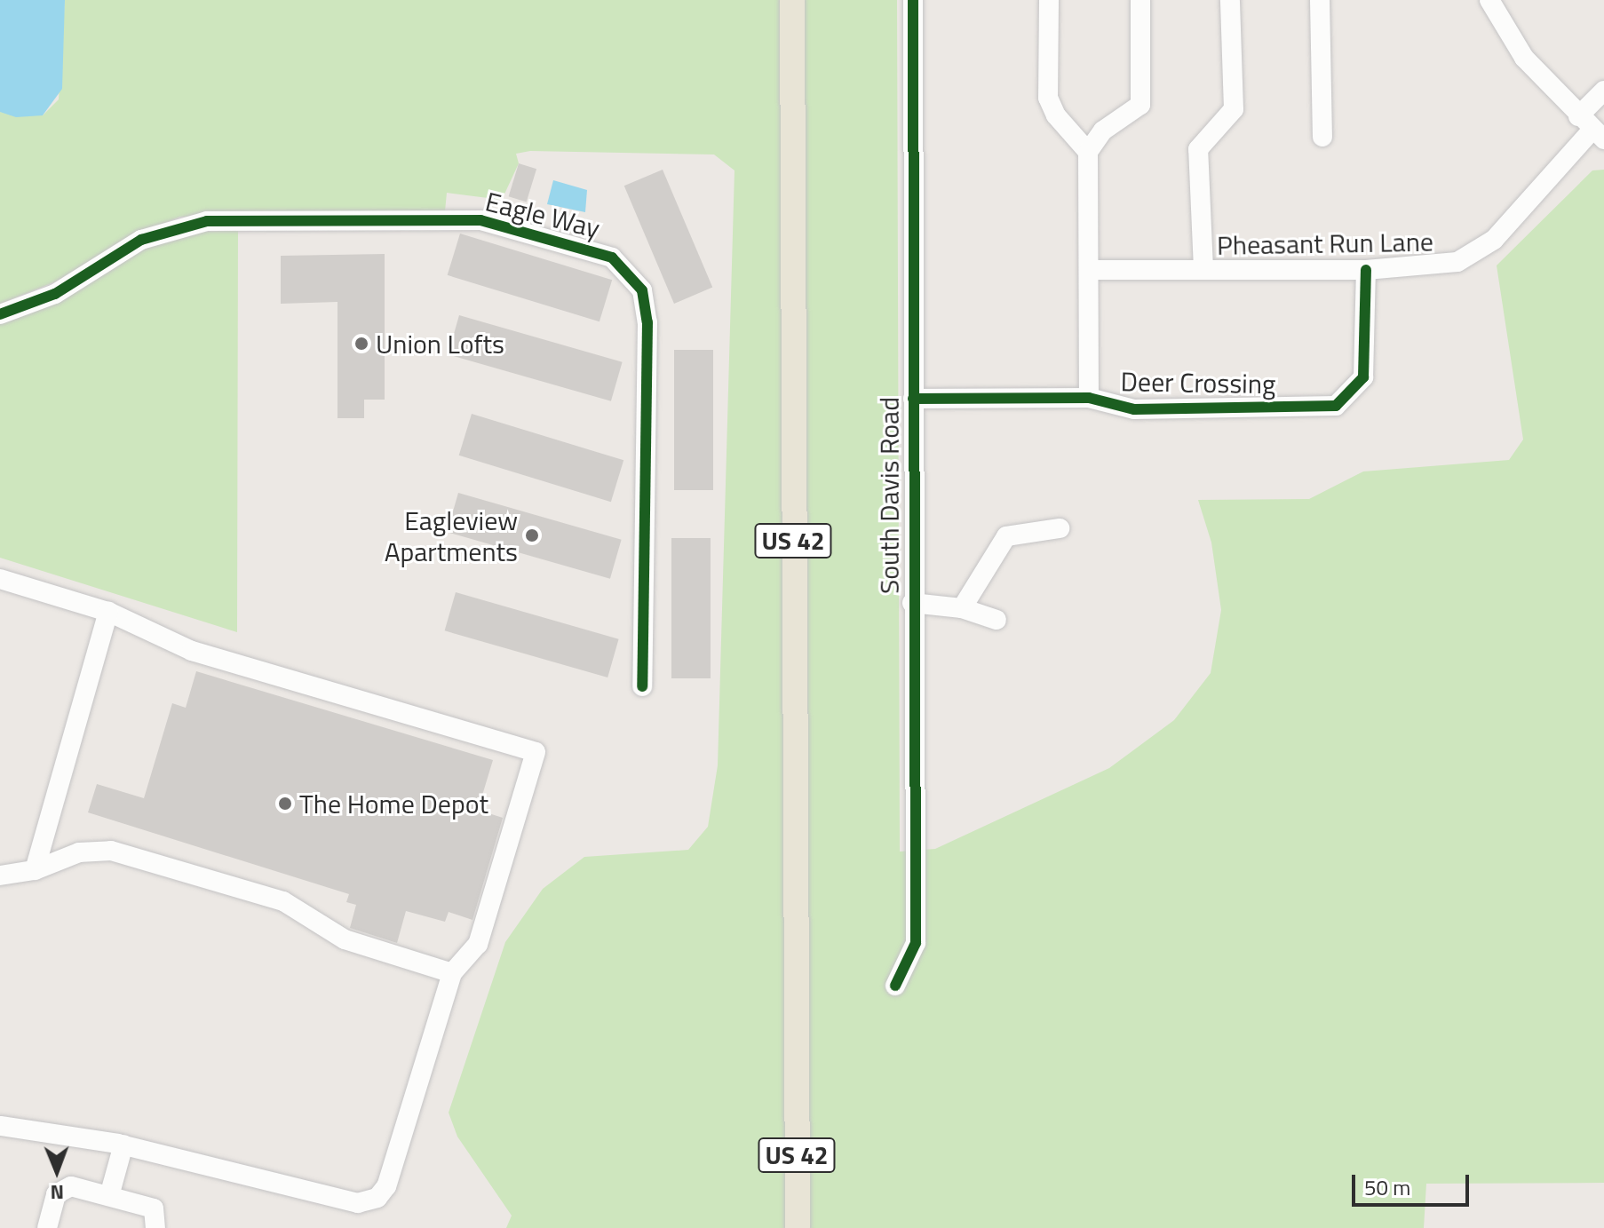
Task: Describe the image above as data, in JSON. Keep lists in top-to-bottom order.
{
  "streets": {
    "main road": ["US 42"],
    "street": [
      "Eagle Way",
      "Pheasant Run Lane",
      "Deer Crossing",
      "South Davis Road"
    ]
  },
  "crossings": [
    ["Pheasant Run Lane", "Deer Crossing"],
    ["Deer Crossing", "South Davis Road"]
  ],
  "places": ["Union Lofts", "Eagleview Apartments", "The Home Depot"],
  "scale_bar": "50 m",
  "north": "bottom"
}
